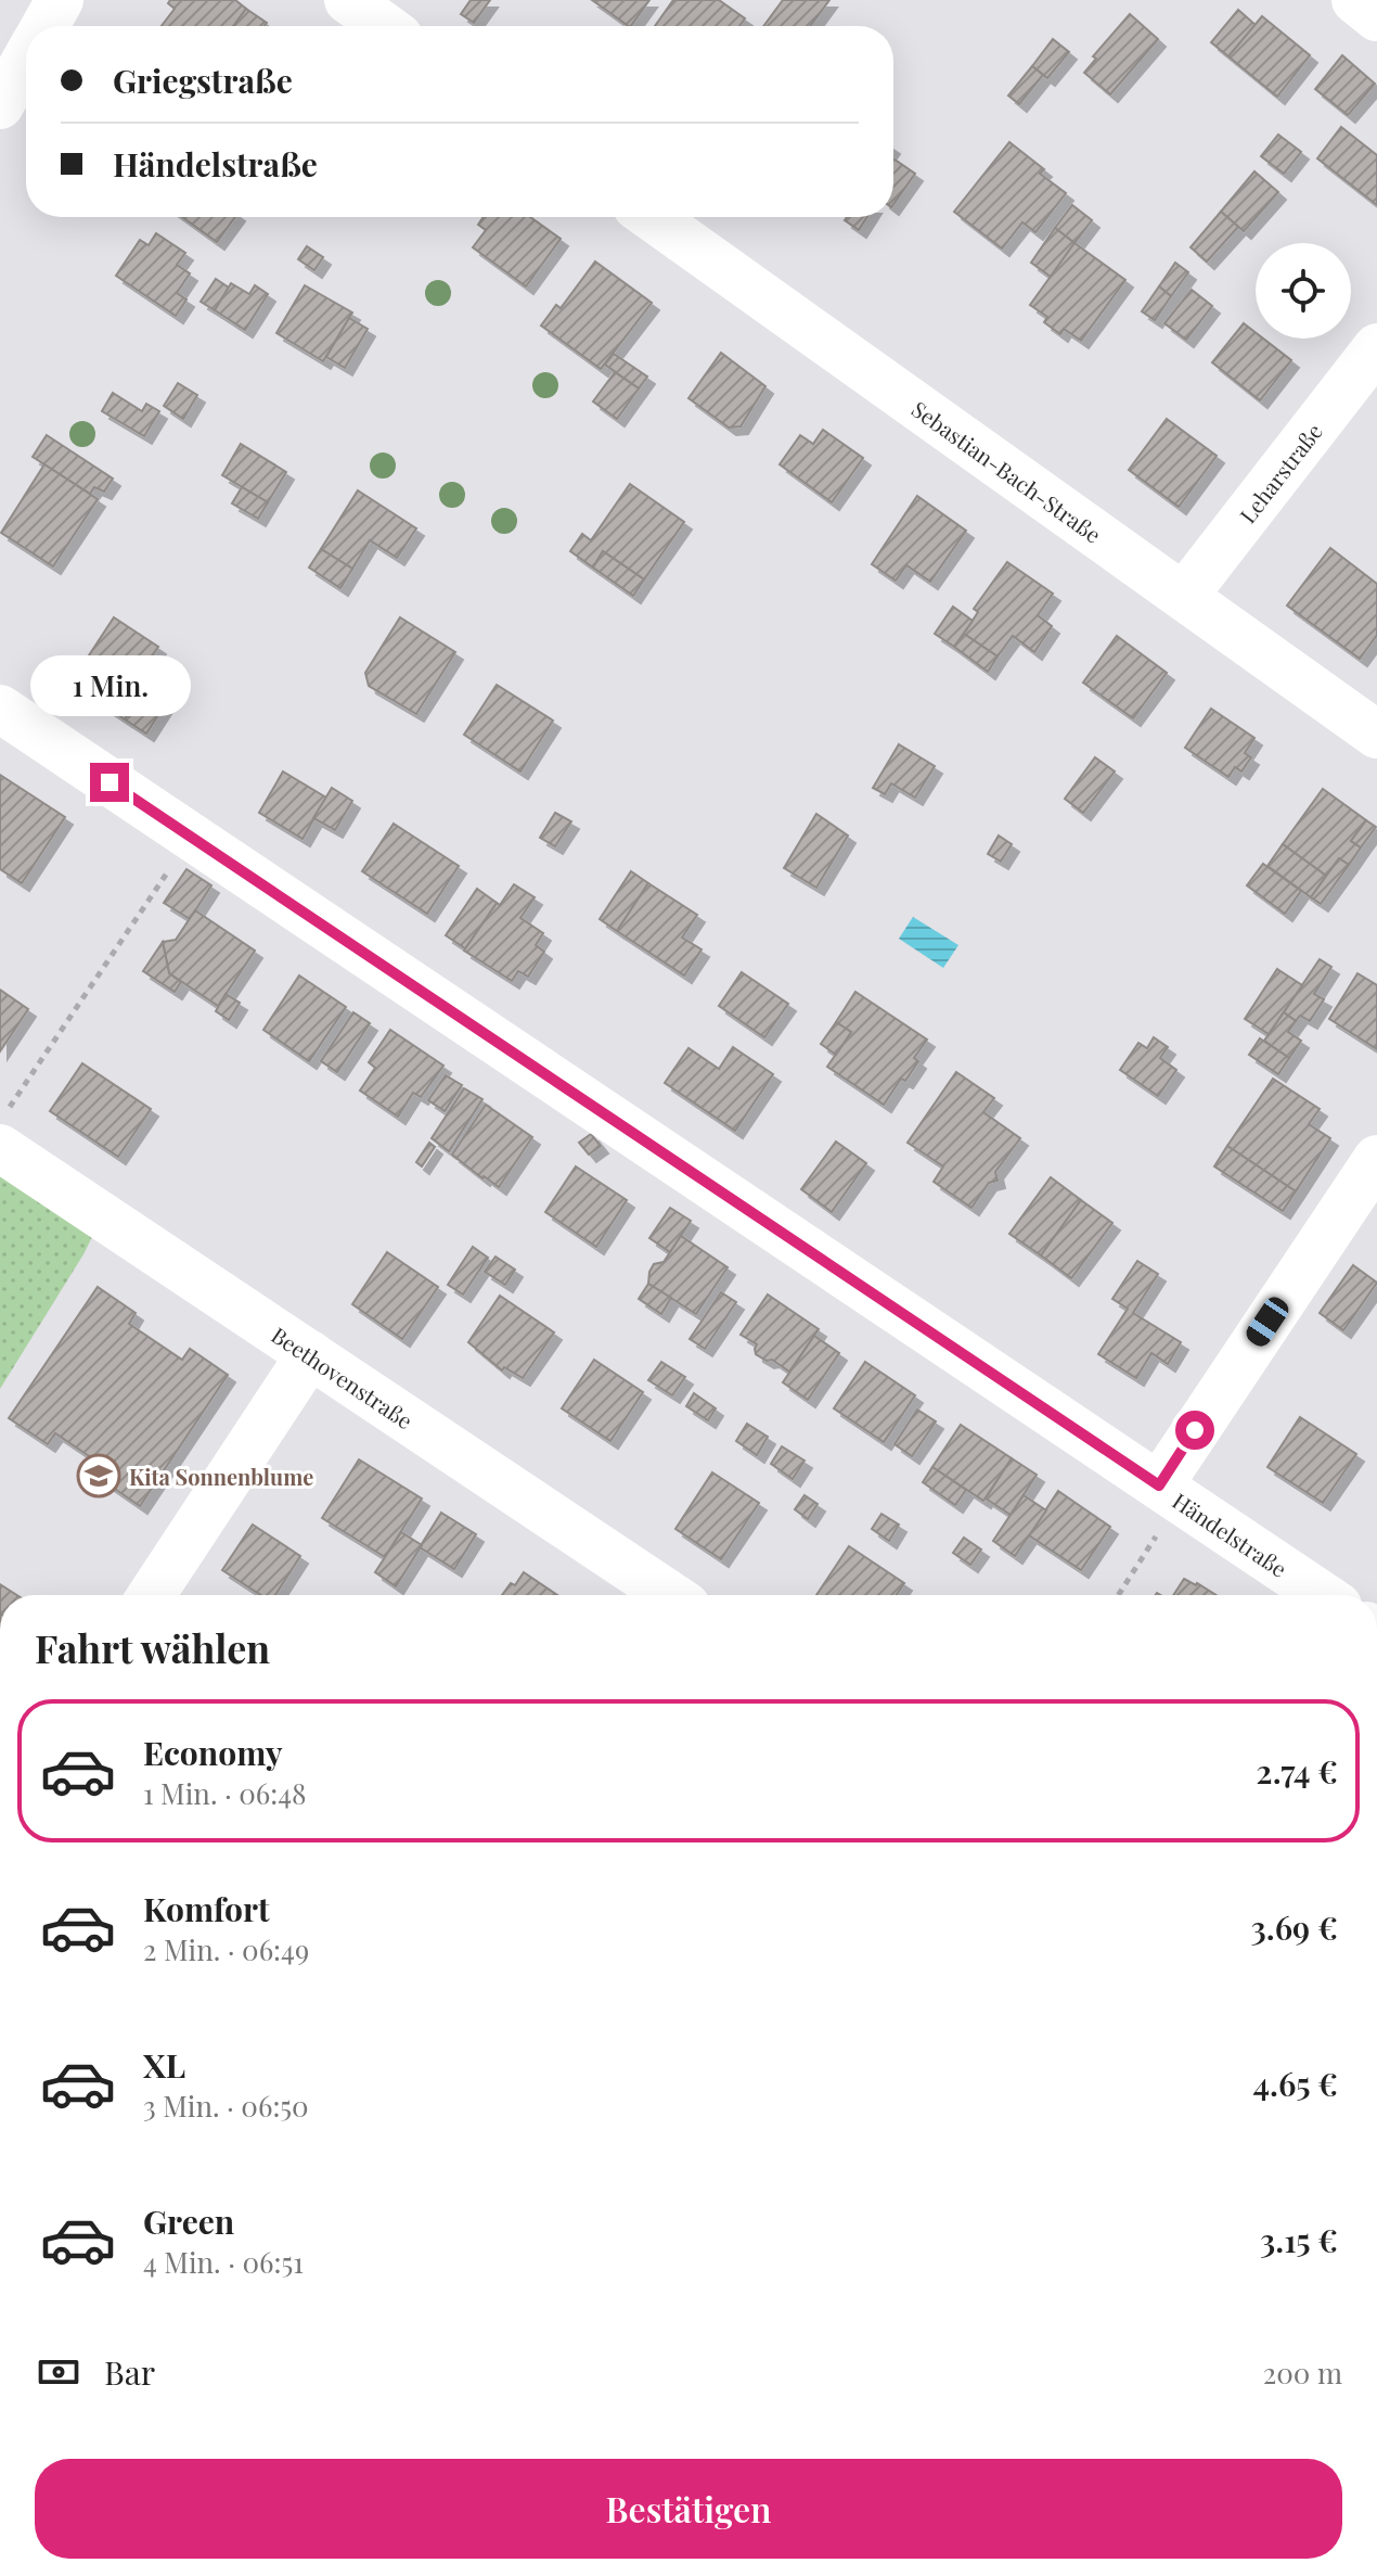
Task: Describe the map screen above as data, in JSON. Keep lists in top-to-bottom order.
{
  "streets": {
    "street": [
      "Sebastian-Bach-Straße",
      "Leharstraße",
      "Beethovenstraße",
      "Händelstraße"
    ]
  },
  "crossings": [
    ["Sebastian-Bach-Straße", "Leharstraße"]
  ],
  "places": {
    "school or university": ["Kita Sonnenblume"]
  },
  "page": {
    "banner": ["Griegstraße", "Händelstraße"],
    "bubble": "1 Min.",
    "heading": "Fahrt wählen",
    "list": [
      {
        "name": "Economy",
        "note": "1 Min. · 06:48",
        "value": "2.74 €"
      },
      {
        "name": "Komfort",
        "note": "2 Min. · 06:49",
        "value": "3.69 €"
      },
      {
        "name": "XL",
        "note": "3 Min. · 06:50",
        "value": "4.65 €"
      },
      {
        "name": "Green",
        "note": "4 Min. · 06:51",
        "value": "3.15 €"
      }
    ],
    "pay": ["Bar", "200 m"],
    "buttons": "Bestätigen"
  }
}
